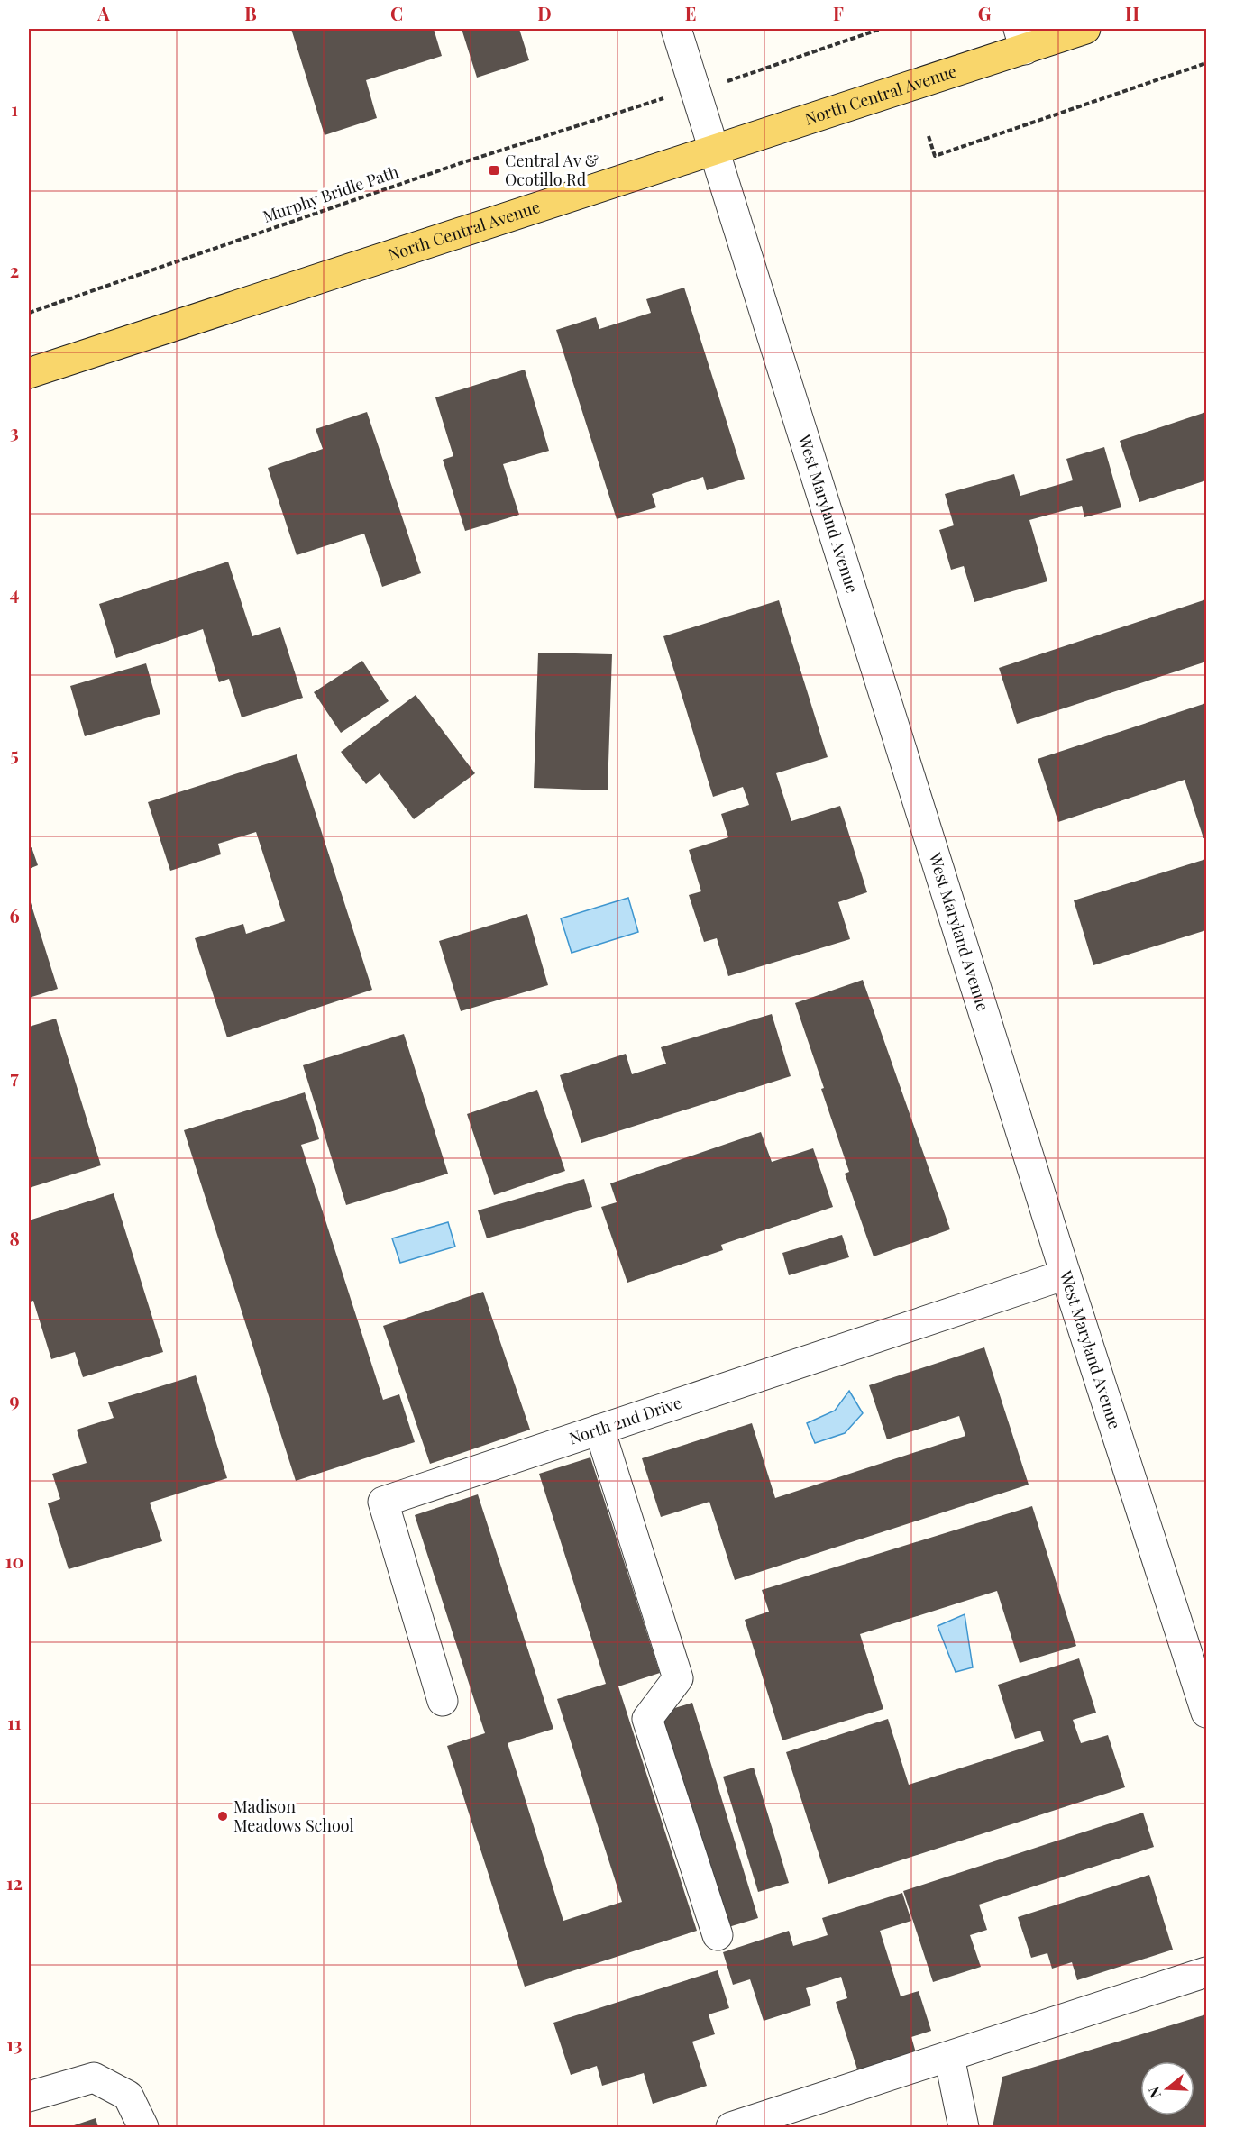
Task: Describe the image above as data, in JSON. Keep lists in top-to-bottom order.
{
  "streets": {
    "main road": ["North Central Avenue"],
    "street": ["West Maryland Avenue", "North 2nd Drive"],
    "path": ["Murphy Bridle Path"]
  },
  "crossings": [
    ["North Central Avenue", "West Maryland Avenue"],
    ["West Maryland Avenue", "North 2nd Drive"]
  ],
  "places": {
    "transit": ["Central Av & Ocotillo Rd"],
    "other": ["Madison Meadows School"]
  },
  "north": "left",
  "grid": {
    "columns": [
      "A",
      "B",
      "C",
      "D",
      "E",
      "F",
      "G",
      "H"
    ],
    "rows": [
      "1",
      "2",
      "3",
      "4",
      "5",
      "6",
      "7",
      "8",
      "9",
      "10",
      "11",
      "12",
      "13"
    ]
  }
}
